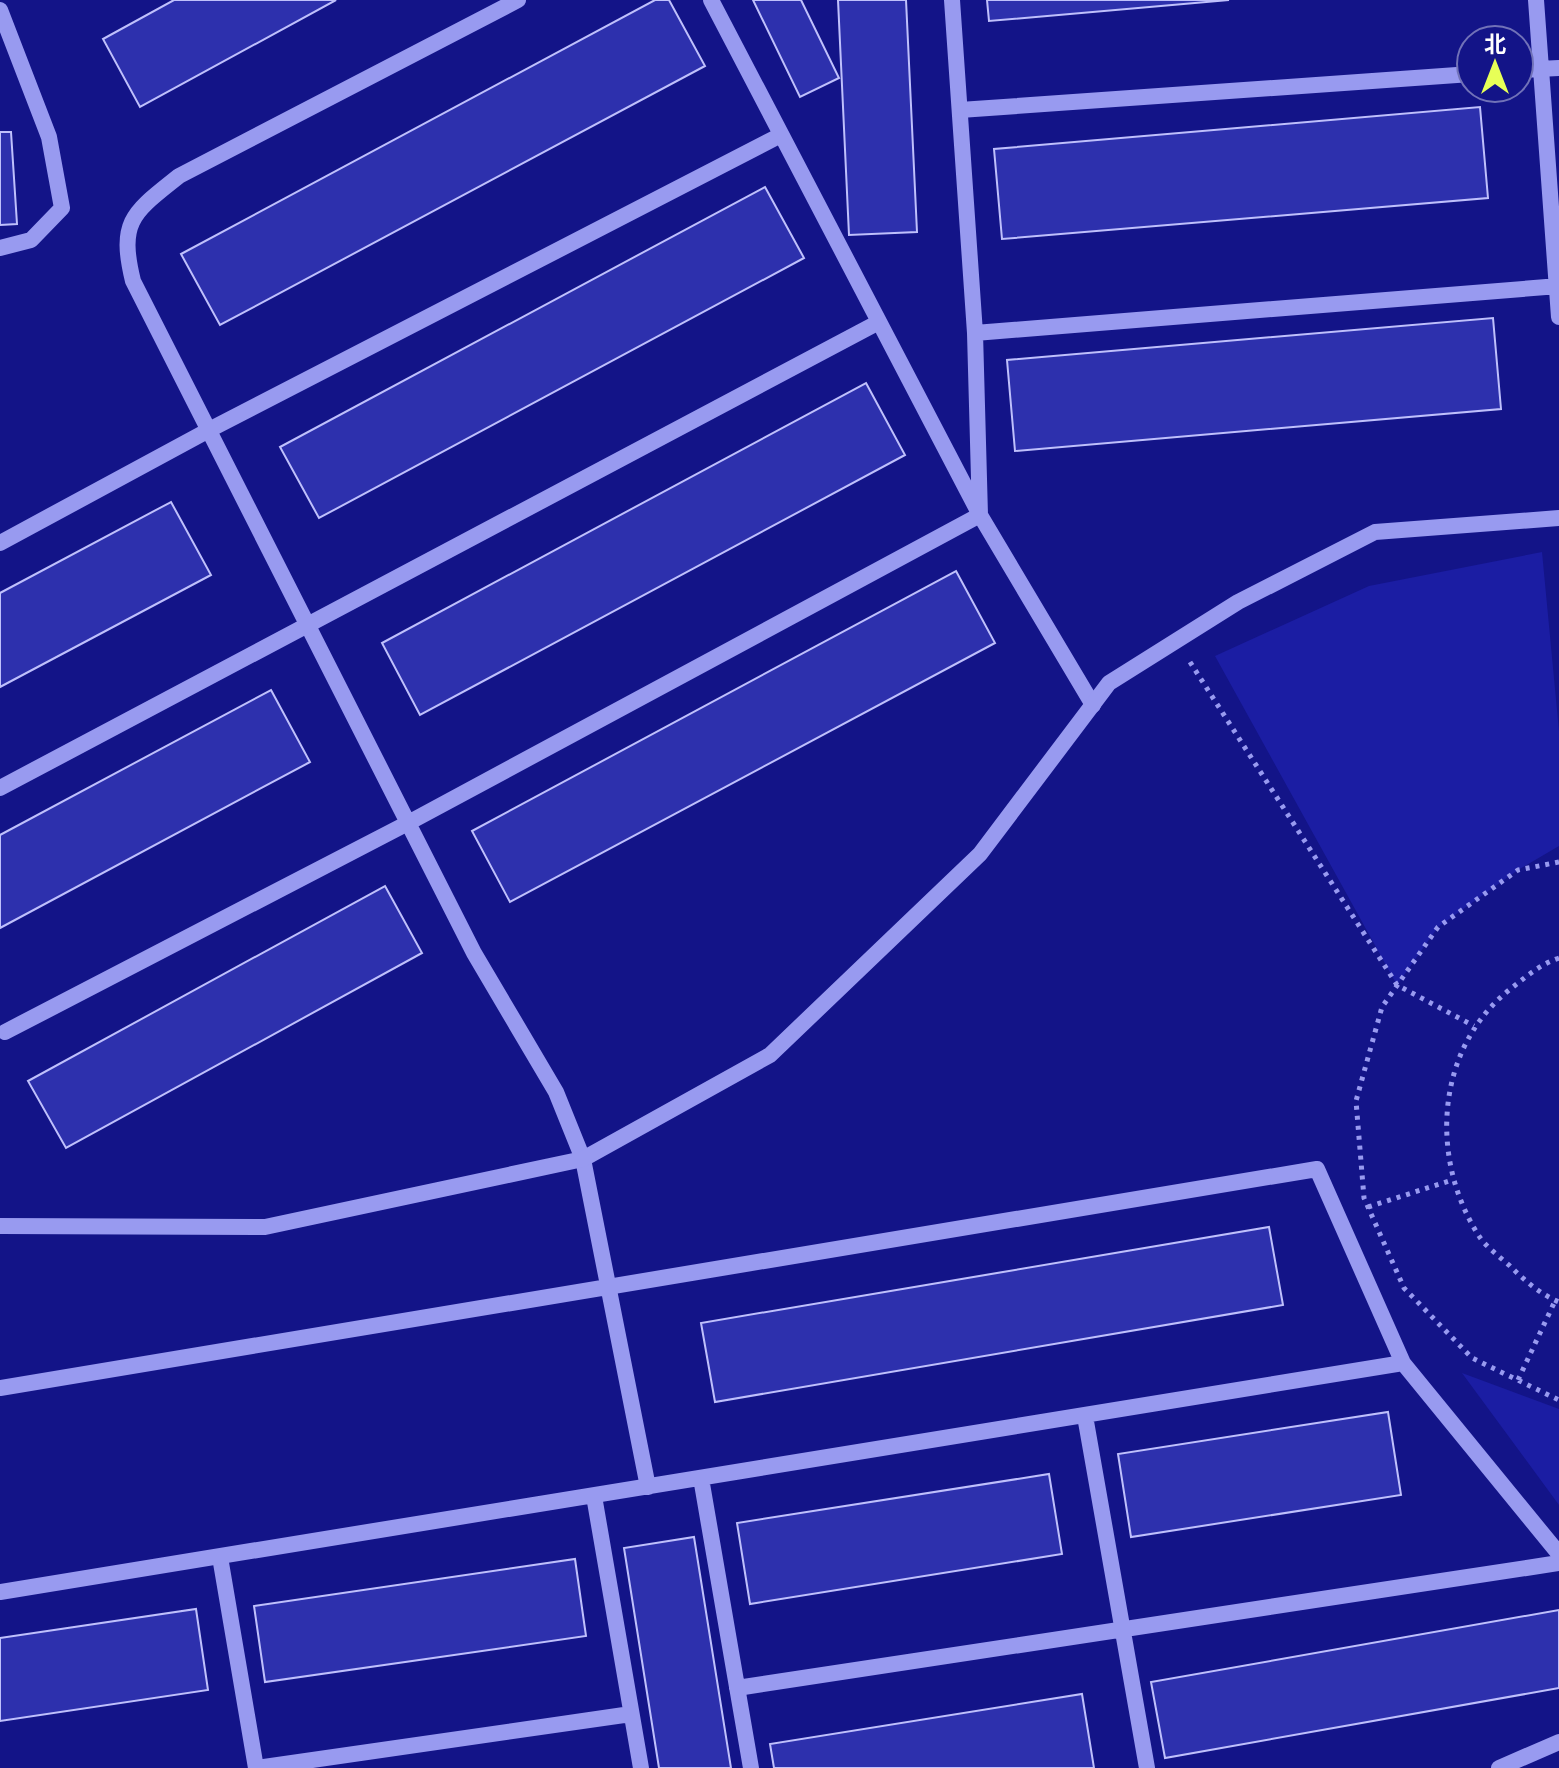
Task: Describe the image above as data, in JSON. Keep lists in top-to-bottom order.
{
  "north": "top"
}
